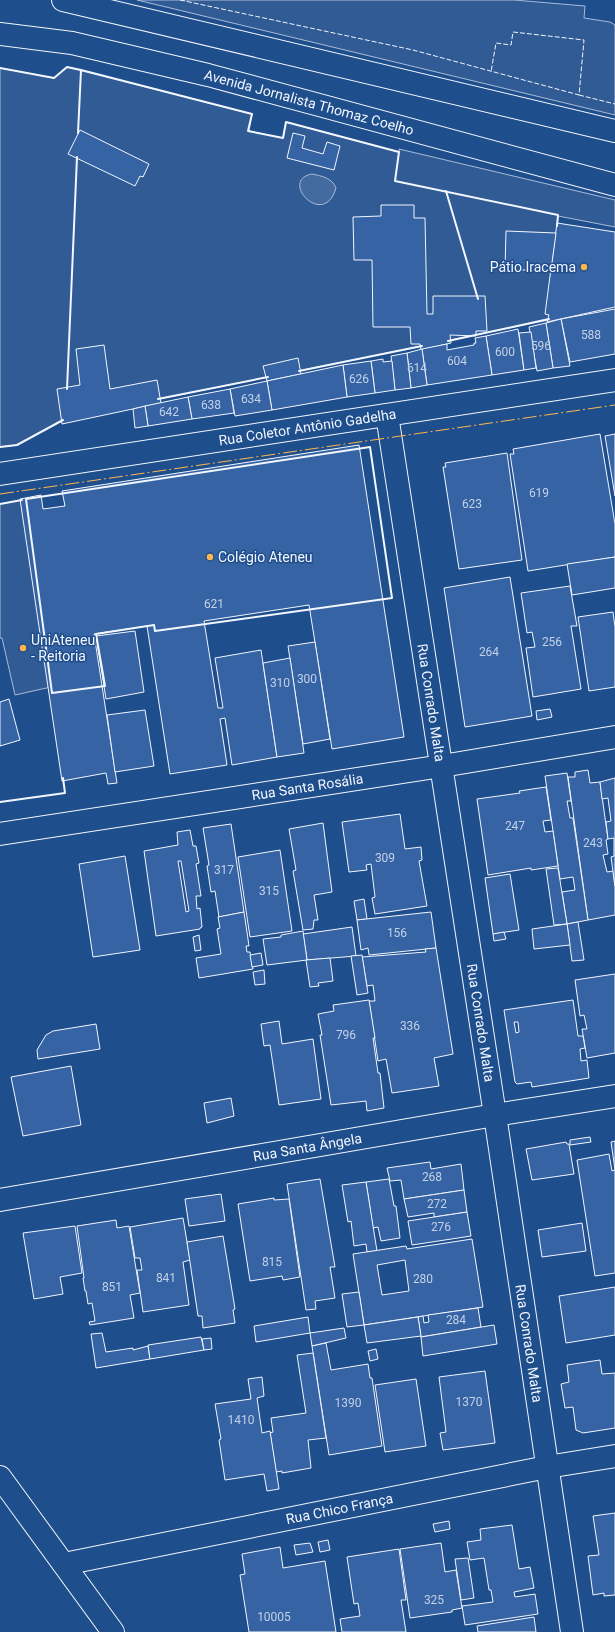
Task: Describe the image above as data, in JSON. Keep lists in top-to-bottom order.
{
  "streets": {
    "main road": [
      "Avenida Jornalista Thomaz Coelho",
      "Rua Coletor Antônio Gadelha",
      "Rua Conrado Malta",
      "Rua Santa Rosália",
      "Rua Santa Ângela",
      "Rua Chico França"
    ]
  },
  "crossings": [
    ["Rua Coletor Antônio Gadelha", "Rua Conrado Malta"],
    ["Rua Conrado Malta", "Rua Santa Rosália"],
    ["Rua Conrado Malta", "Rua Santa Ângela"],
    ["Rua Conrado Malta", "Rua Chico França"]
  ],
  "places": ["Pátio Iracema", "Colégio Ateneu", "UniAteneu - Reitoria"],
  "house_numbers": [
    "588",
    "596",
    "600",
    "604",
    "614",
    "626",
    "634",
    "638",
    "642",
    "619",
    "623",
    "621",
    "256",
    "264",
    "300",
    "310",
    "247",
    "243",
    "309",
    "317",
    "315",
    "156",
    "336",
    "796",
    "268",
    "272",
    "276",
    "815",
    "841",
    "280",
    "851",
    "284",
    "1370",
    "1390",
    "1410",
    "325",
    "10005"
  ]
}
